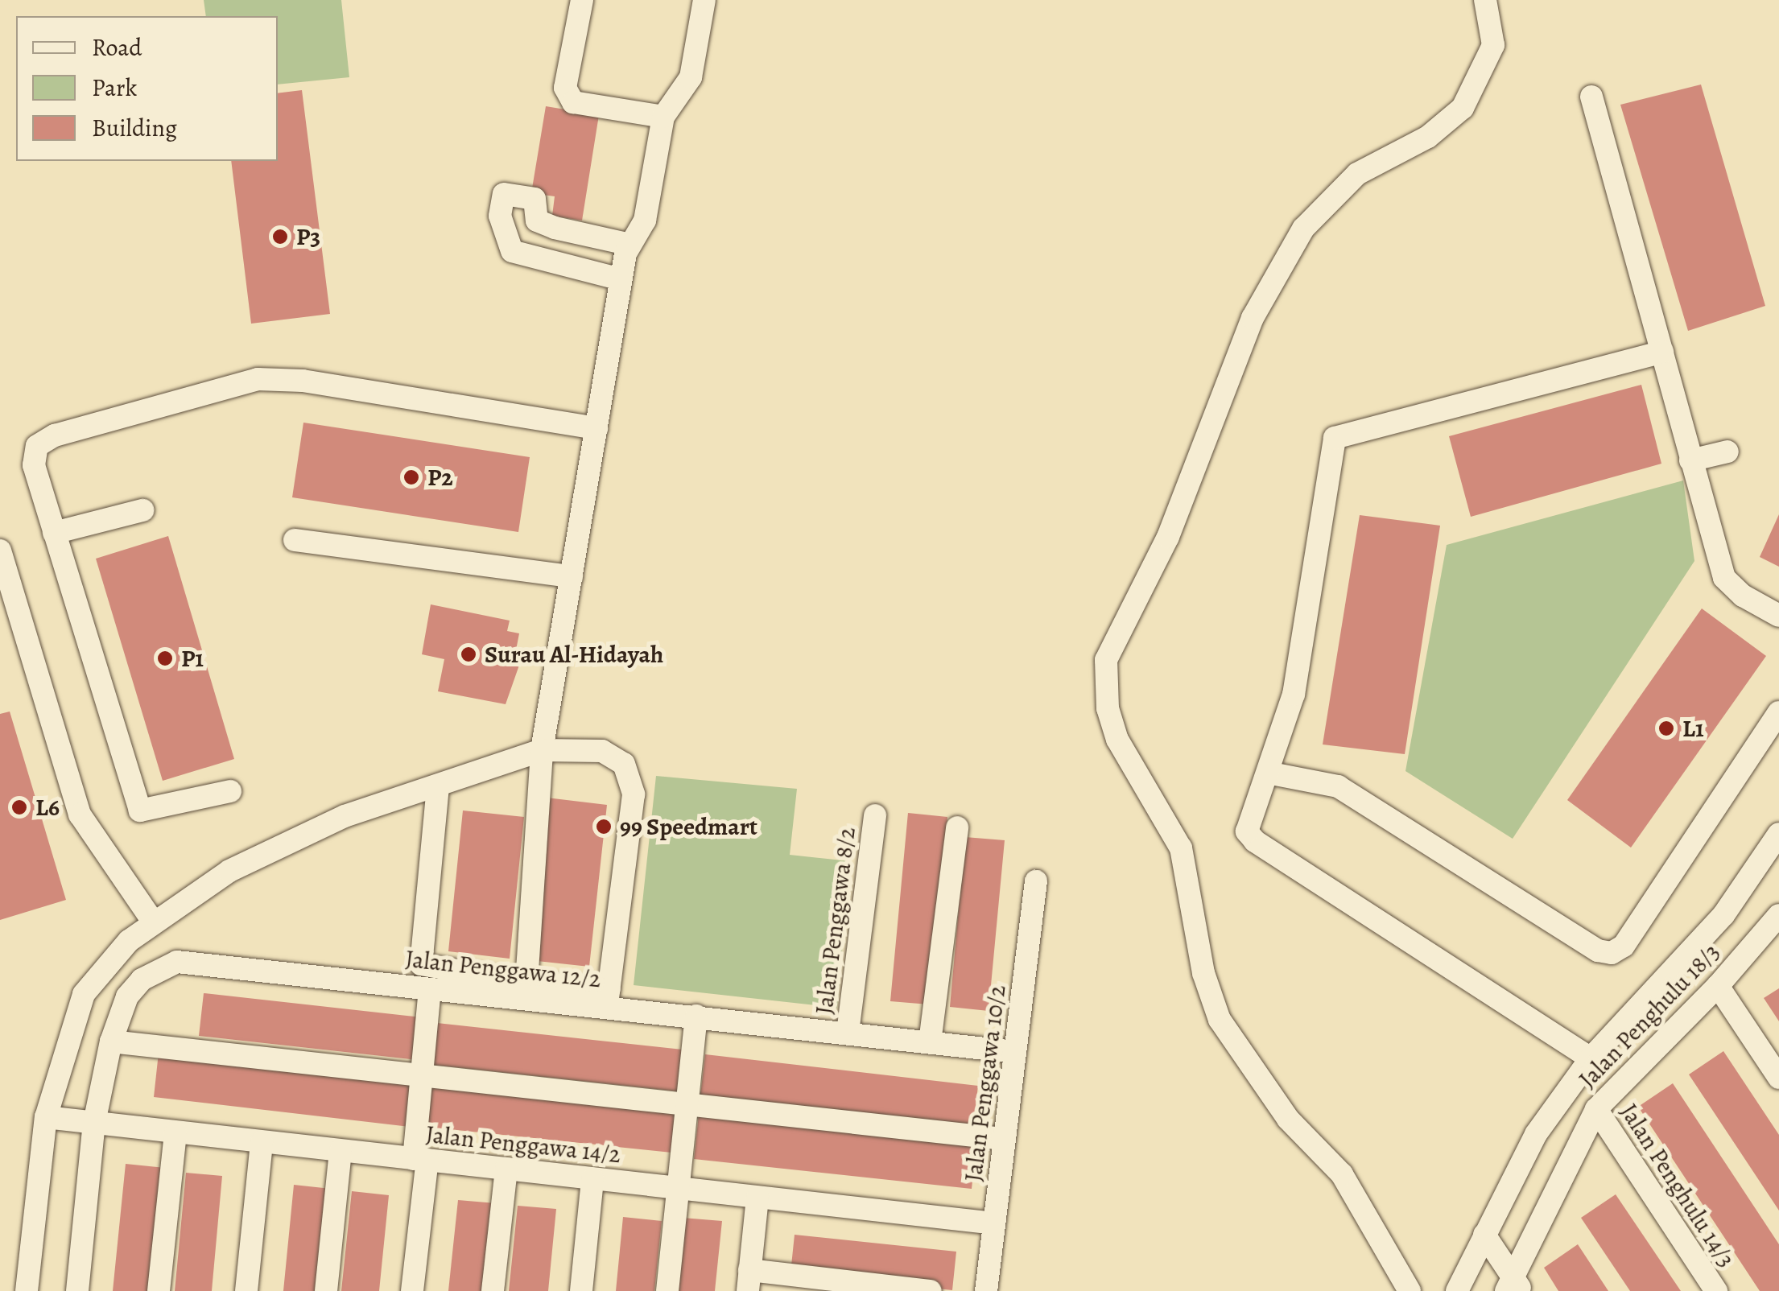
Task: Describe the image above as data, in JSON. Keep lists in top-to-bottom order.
{
  "streets": {
    "street": [
      "Jalan Penggawa 8/2",
      "Jalan Penggawa 12/2",
      "Jalan Penghulu 18/3",
      "Jalan Penggawa 10/2",
      "Jalan Penggawa 14/2",
      "Jalan Penghulu 14/3"
    ]
  },
  "crossings": [
    ["Jalan Penggawa 8/2", "Jalan Penggawa 12/2"],
    ["Jalan Penggawa 12/2", "Jalan Penggawa 10/2"],
    ["Jalan Penggawa 12/2", "Jalan Penggawa 14/2"],
    ["Jalan Penghulu 18/3", "Jalan Penghulu 14/3"],
    ["Jalan Penggawa 10/2", "Jalan Penggawa 14/2"]
  ],
  "places": [
    "P3",
    "P2",
    "Surau Al-Hidayah",
    "P1",
    "L1",
    "L6",
    "99 Speedmart"
  ],
  "legend": ["Road", "Park", "Building"]
}
